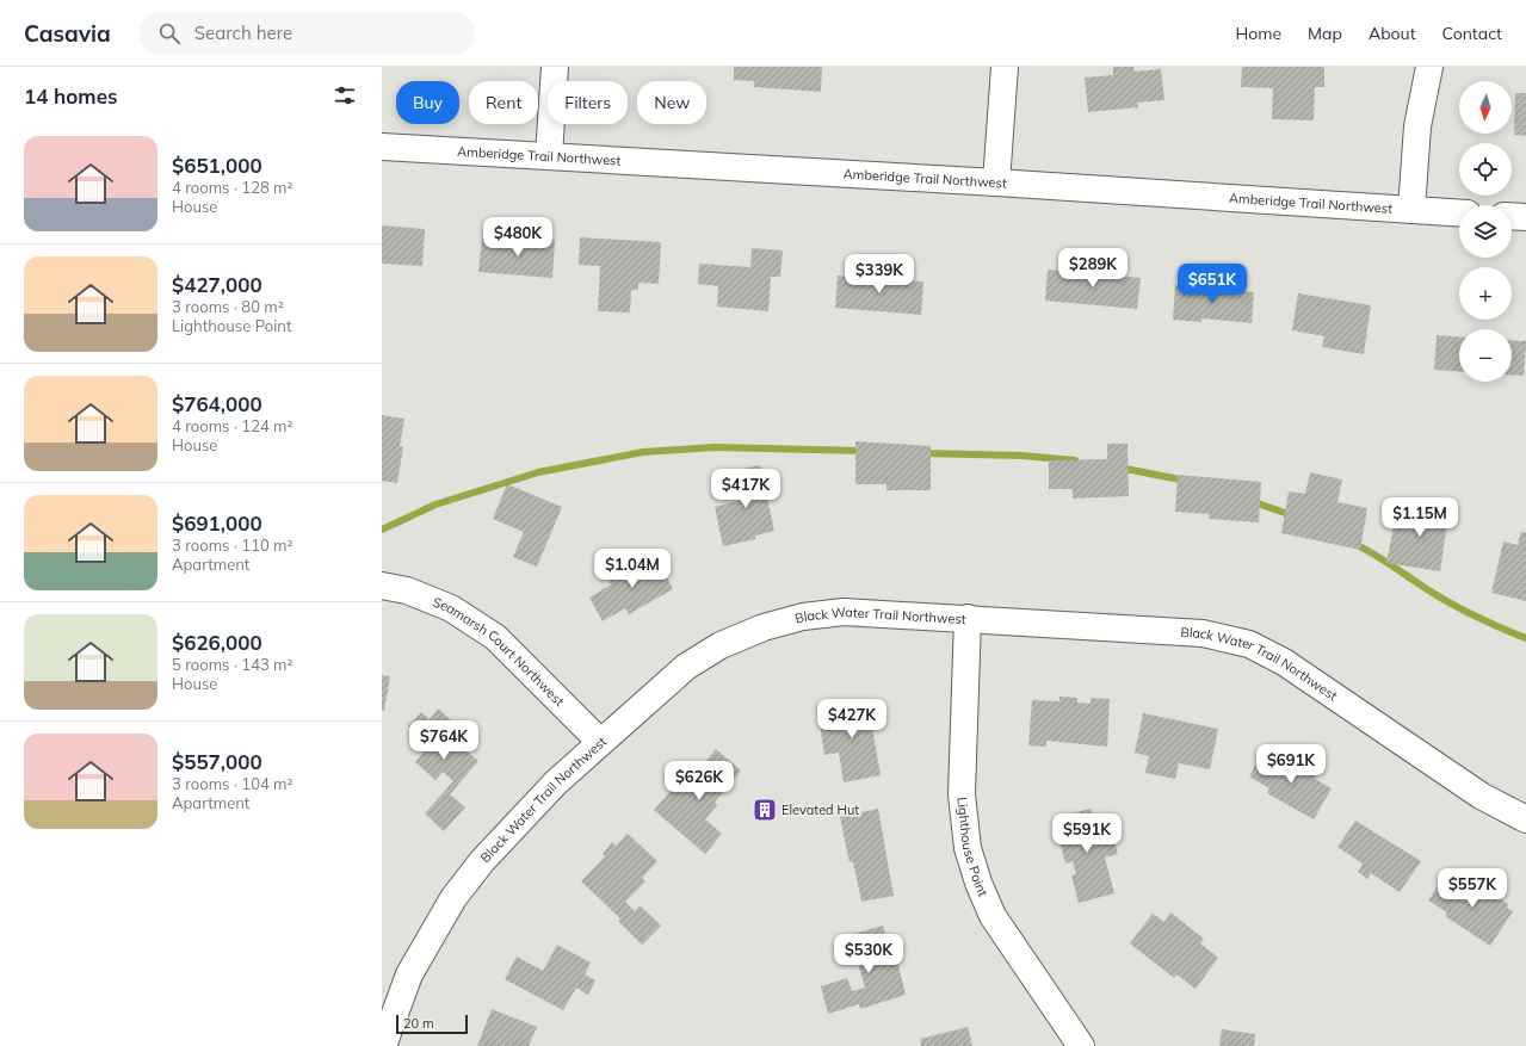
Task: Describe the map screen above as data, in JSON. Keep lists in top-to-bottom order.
{
  "streets": {
    "street": [
      "Amberidge Trail Northwest",
      "Black Water Trail Northwest",
      "Seamarsh Court Northwest",
      "Lighthouse Point"
    ]
  },
  "crossings": [
    ["Black Water Trail Northwest", "Seamarsh Court Northwest"],
    ["Black Water Trail Northwest", "Lighthouse Point"]
  ],
  "places": {
    "building": ["Elevated Hut"]
  },
  "scale_bar": "20 m",
  "north": "bottom",
  "page": {
    "header": "Casavia",
    "search": "Search here",
    "nav": [
      "Home",
      "Map",
      "About",
      "Contact"
    ],
    "heading": "14 homes",
    "map_buttons": ["+", "−"],
    "chip": [
      "Buy",
      "Rent",
      "Filters",
      "New"
    ],
    "list": [
      {
        "name": "$651,000",
        "note": "4 rooms · 128 m² · House"
      },
      {
        "name": "$427,000",
        "note": "3 rooms · 80 m² · Lighthouse Point"
      },
      {
        "name": "$764,000",
        "note": "4 rooms · 124 m² · House"
      },
      {
        "name": "$691,000",
        "note": "3 rooms · 110 m² · Apartment"
      },
      {
        "name": "$626,000",
        "note": "5 rooms · 143 m² · House"
      },
      {
        "name": "$557,000",
        "note": "3 rooms · 104 m² · Apartment"
      }
    ],
    "price": [
      "$480K",
      "$289K",
      "$339K",
      "$651K",
      "$417K",
      "$1.15M",
      "$1.04M",
      "$427K",
      "$764K",
      "$691K",
      "$626K",
      "$591K",
      "$557K",
      "$530K"
    ],
    "scale": "20 m"
  }
}
